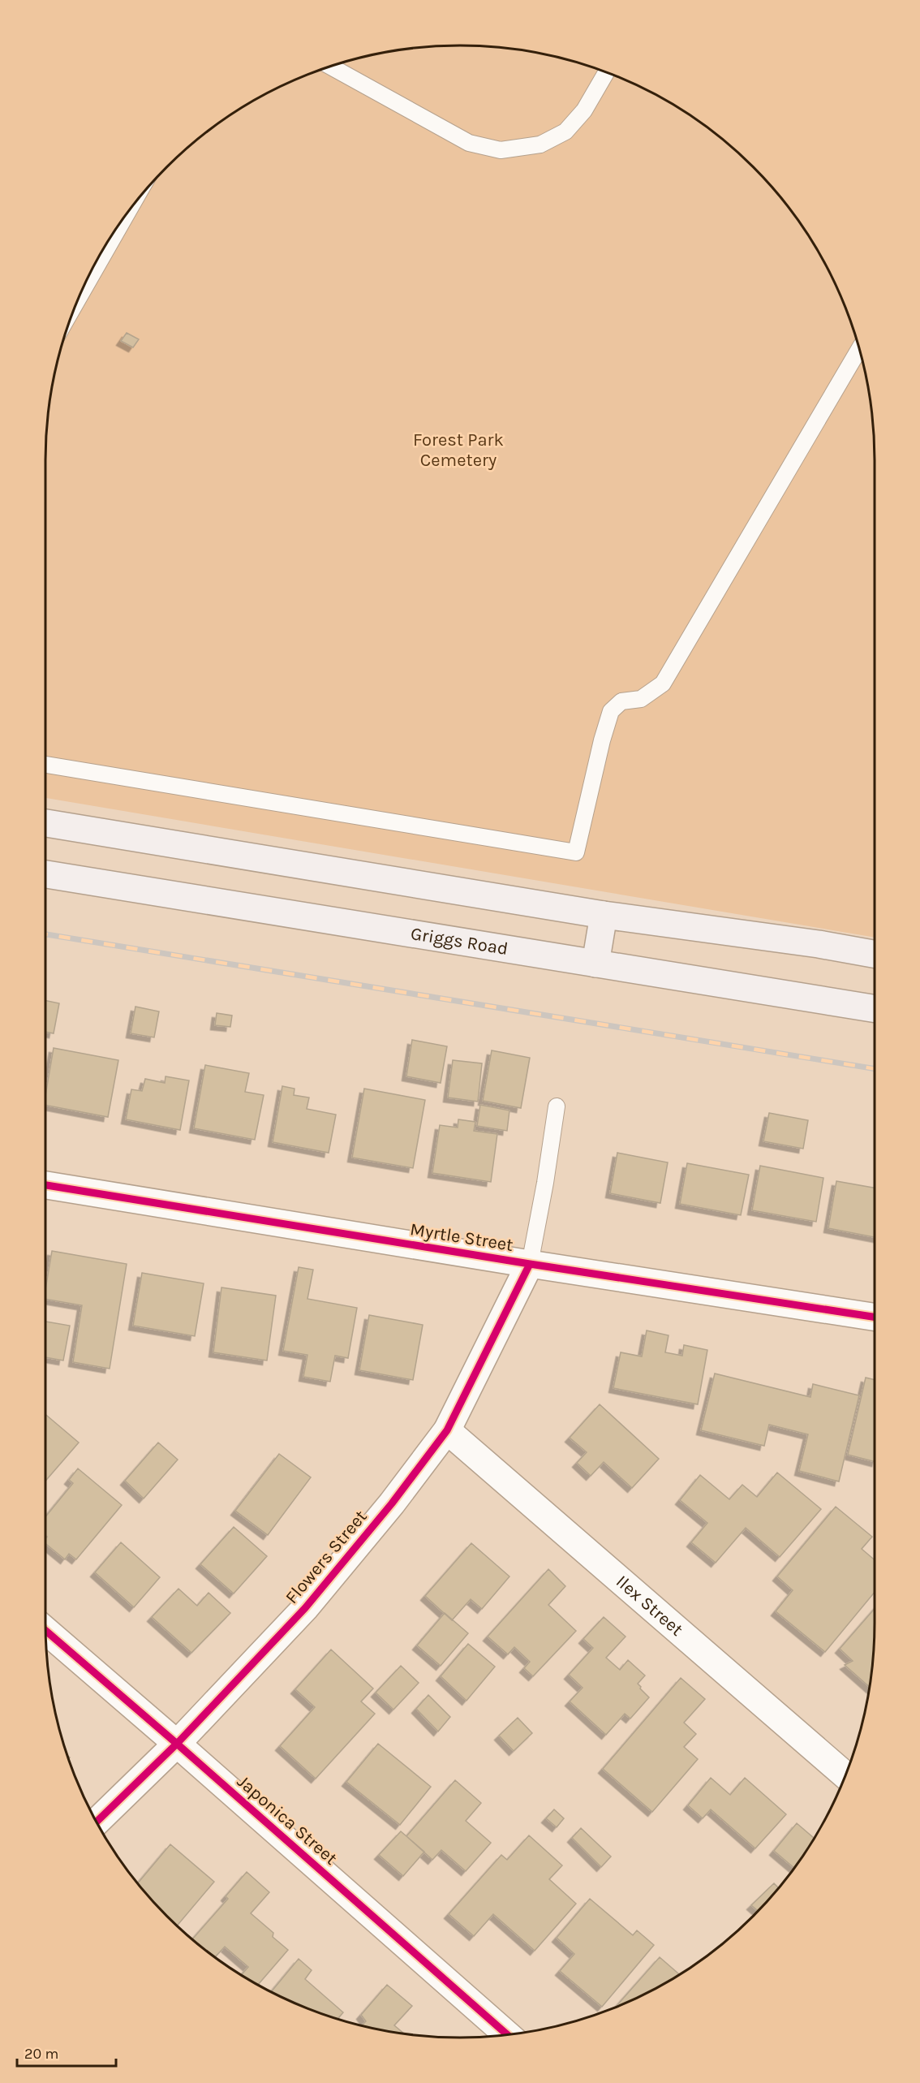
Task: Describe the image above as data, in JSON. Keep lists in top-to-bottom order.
{
  "streets": {
    "main road": ["Griggs Road"],
    "street": [
      "Myrtle Street",
      "Flowers Street",
      "Ilex Street",
      "Japonica Street"
    ]
  },
  "crossings": [
    ["Myrtle Street", "Flowers Street"],
    ["Flowers Street", "Ilex Street"],
    ["Flowers Street", "Japonica Street"]
  ],
  "parks": ["Forest Park Cemetery"],
  "scale_bar": "20 m"
}
